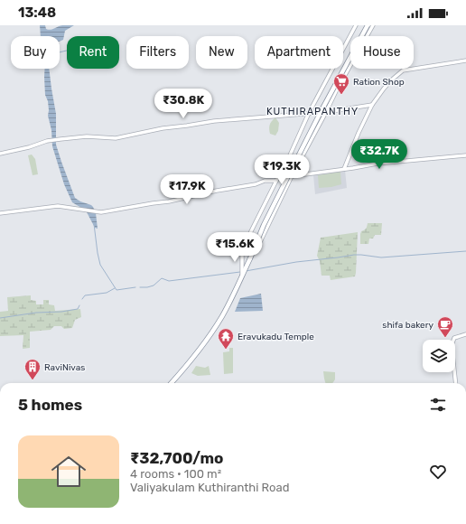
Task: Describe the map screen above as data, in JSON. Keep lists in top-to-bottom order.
{
  "districts": ["KUTHIRAPANTHY"],
  "places": {
    "supermarket": ["Ration Shop"],
    "cafe": ["shifa bakery"],
    "temple": ["Eravukadu Temple"],
    "building": ["RaviNivas"]
  },
  "page": {
    "status": "13:48",
    "chip": [
      "Buy",
      "Rent",
      "Filters",
      "New",
      "Apartment",
      "House"
    ],
    "price": [
      "₹30.8K",
      "₹32.7K",
      "₹19.3K",
      "₹17.9K",
      "₹15.6K"
    ],
    "heading": "5 homes",
    "list": [
      {
        "name": "₹32,700/mo",
        "note": "4 rooms · 100 m² · Valiyakulam Kuthiranthi Road"
      }
    ]
  }
}
